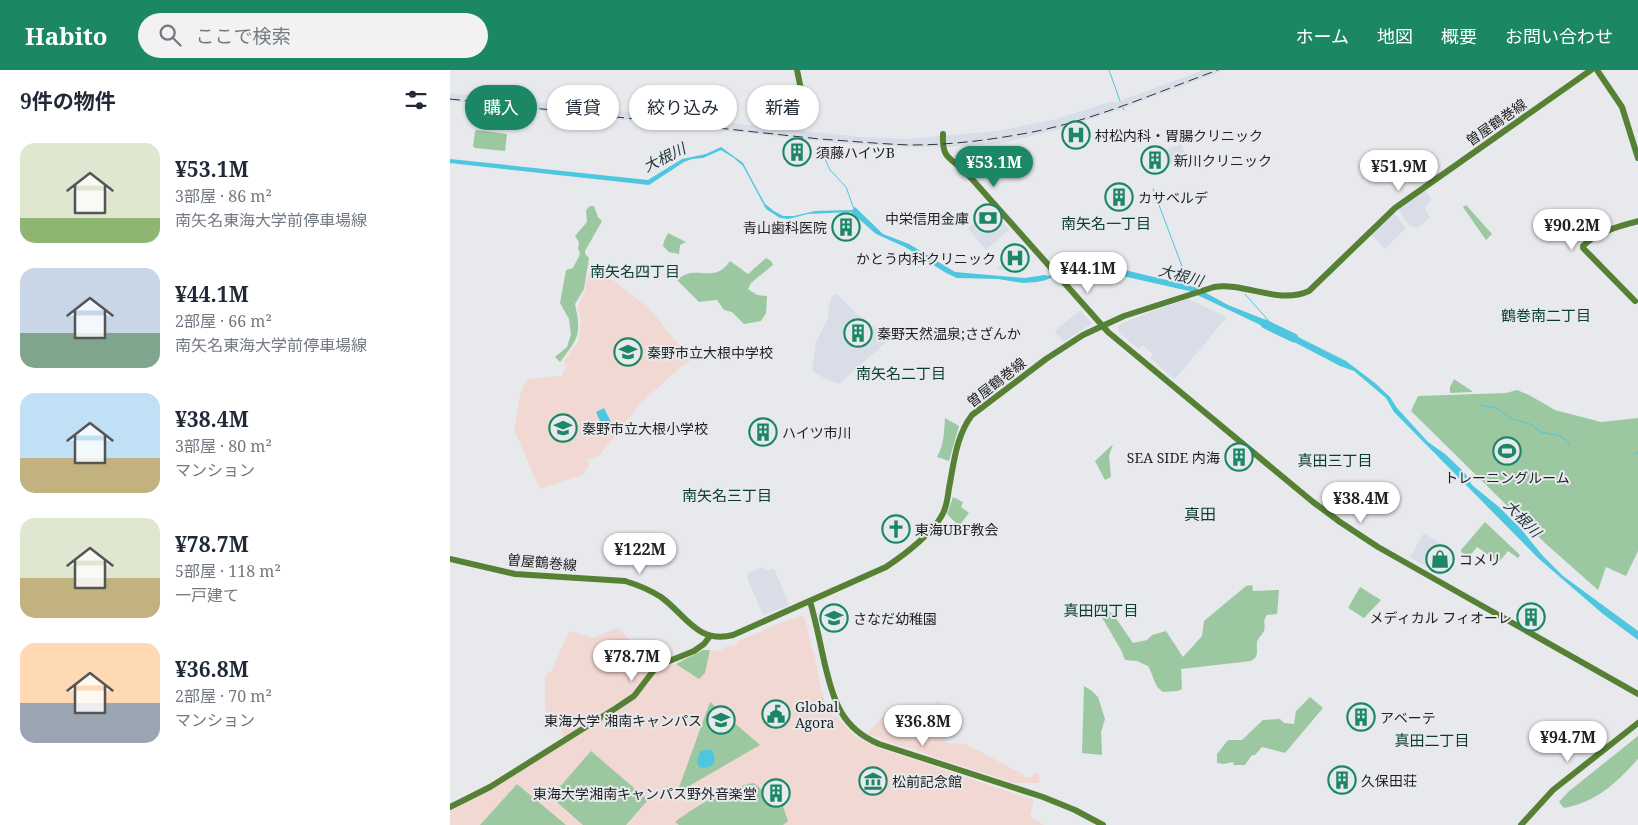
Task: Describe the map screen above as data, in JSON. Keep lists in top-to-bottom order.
{
  "streets": {
    "main road": ["曽屋鶴巻線"]
  },
  "districts": [
    "南矢名一丁目",
    "南矢名四丁目",
    "鶴巻南二丁目",
    "南矢名二丁目",
    "真田三丁目",
    "南矢名三丁目",
    "真田",
    "真田四丁目",
    "真田二丁目"
  ],
  "water": ["大根川"],
  "places": {
    "hospital": ["村松内科・胃腸クリニック", "かとう内科クリニック"],
    "building": [
      "須藤ハイツB",
      "新川クリニック",
      "カサベルデ",
      "青山歯科医院",
      "秦野天然温泉;さざんか",
      "ハイツ市川",
      "SEA SIDE 内海",
      "メディカル フィオーレ",
      "アベーテ",
      "久保田荘",
      "東海大学湘南キャンパス野外音楽堂"
    ],
    "bank": ["中栄信用金庫"],
    "school or university": [
      "秦野市立大根中学校",
      "秦野市立大根小学校",
      "さなだ幼稚園",
      "東海大学 湘南キャンパス"
    ],
    "sports": ["トレーニングルーム"],
    "church": ["東海UBF教会"],
    "shop": ["コメリ"],
    "public building": ["Global Agora"],
    "museum": ["松前記念館"]
  },
  "page": {
    "header": "Habito",
    "search": "ここで検索",
    "nav": [
      "ホーム",
      "地図",
      "概要",
      "お問い合わせ"
    ],
    "heading": "9件の物件",
    "chip": [
      "購入",
      "賃貸",
      "絞り込み",
      "新着"
    ],
    "list": [
      {
        "name": "¥53.1M",
        "note": "3部屋 · 86 m² · 南矢名東海大学前停車場線"
      },
      {
        "name": "¥44.1M",
        "note": "2部屋 · 66 m² · 南矢名東海大学前停車場線"
      },
      {
        "name": "¥38.4M",
        "note": "3部屋 · 80 m² · マンション"
      },
      {
        "name": "¥78.7M",
        "note": "5部屋 · 118 m² · 一戸建て"
      },
      {
        "name": "¥36.8M",
        "note": "2部屋 · 70 m² · マンション"
      }
    ],
    "price": [
      "¥53.1M",
      "¥51.9M",
      "¥90.2M",
      "¥44.1M",
      "¥38.4M",
      "¥122M",
      "¥78.7M",
      "¥36.8M",
      "¥94.7M"
    ]
  }
}
